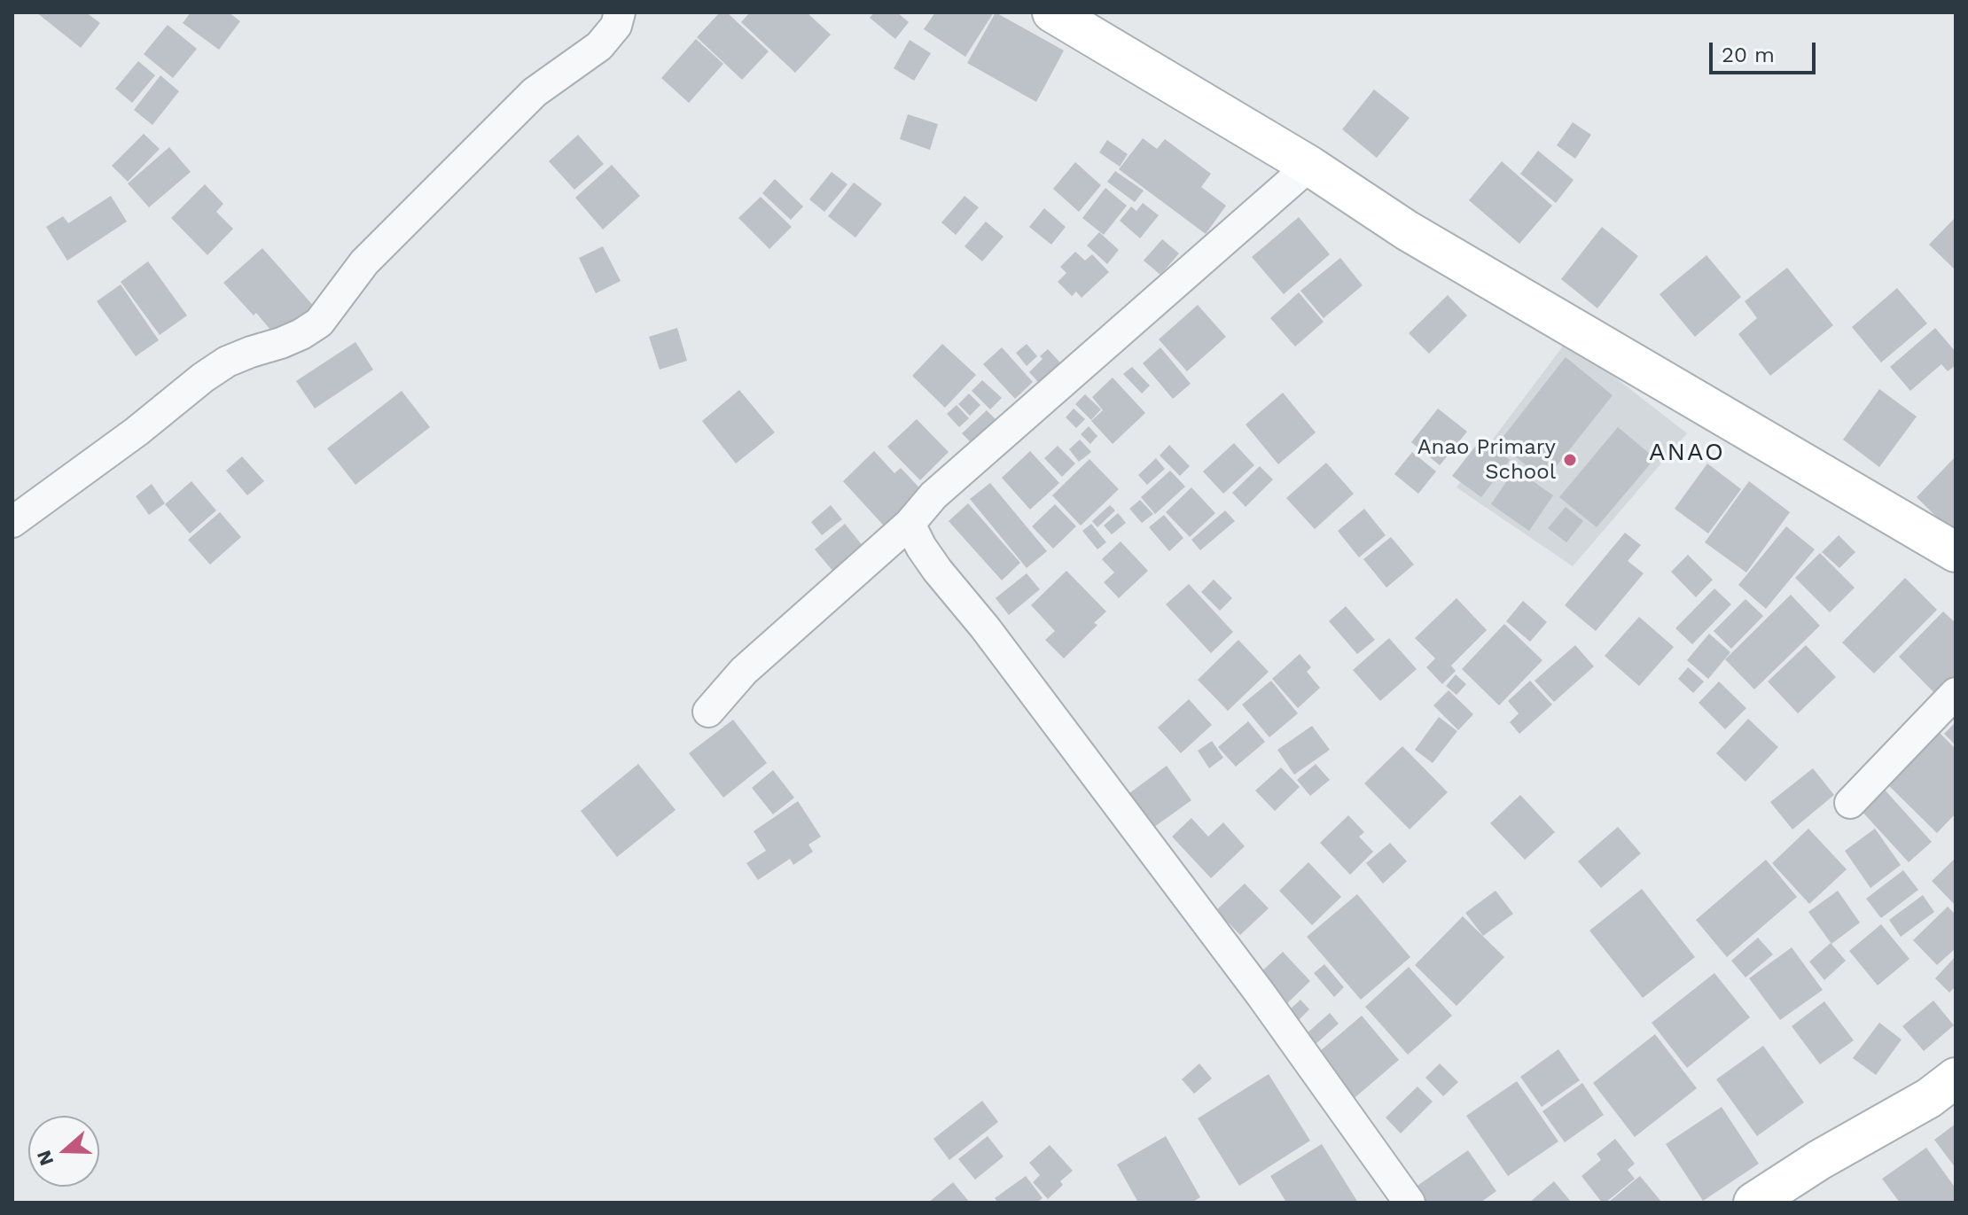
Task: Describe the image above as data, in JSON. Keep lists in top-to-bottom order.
{
  "districts": ["ANAO"],
  "places": ["Anao Primary School"],
  "scale_bar": "20 m",
  "north": "left"
}
